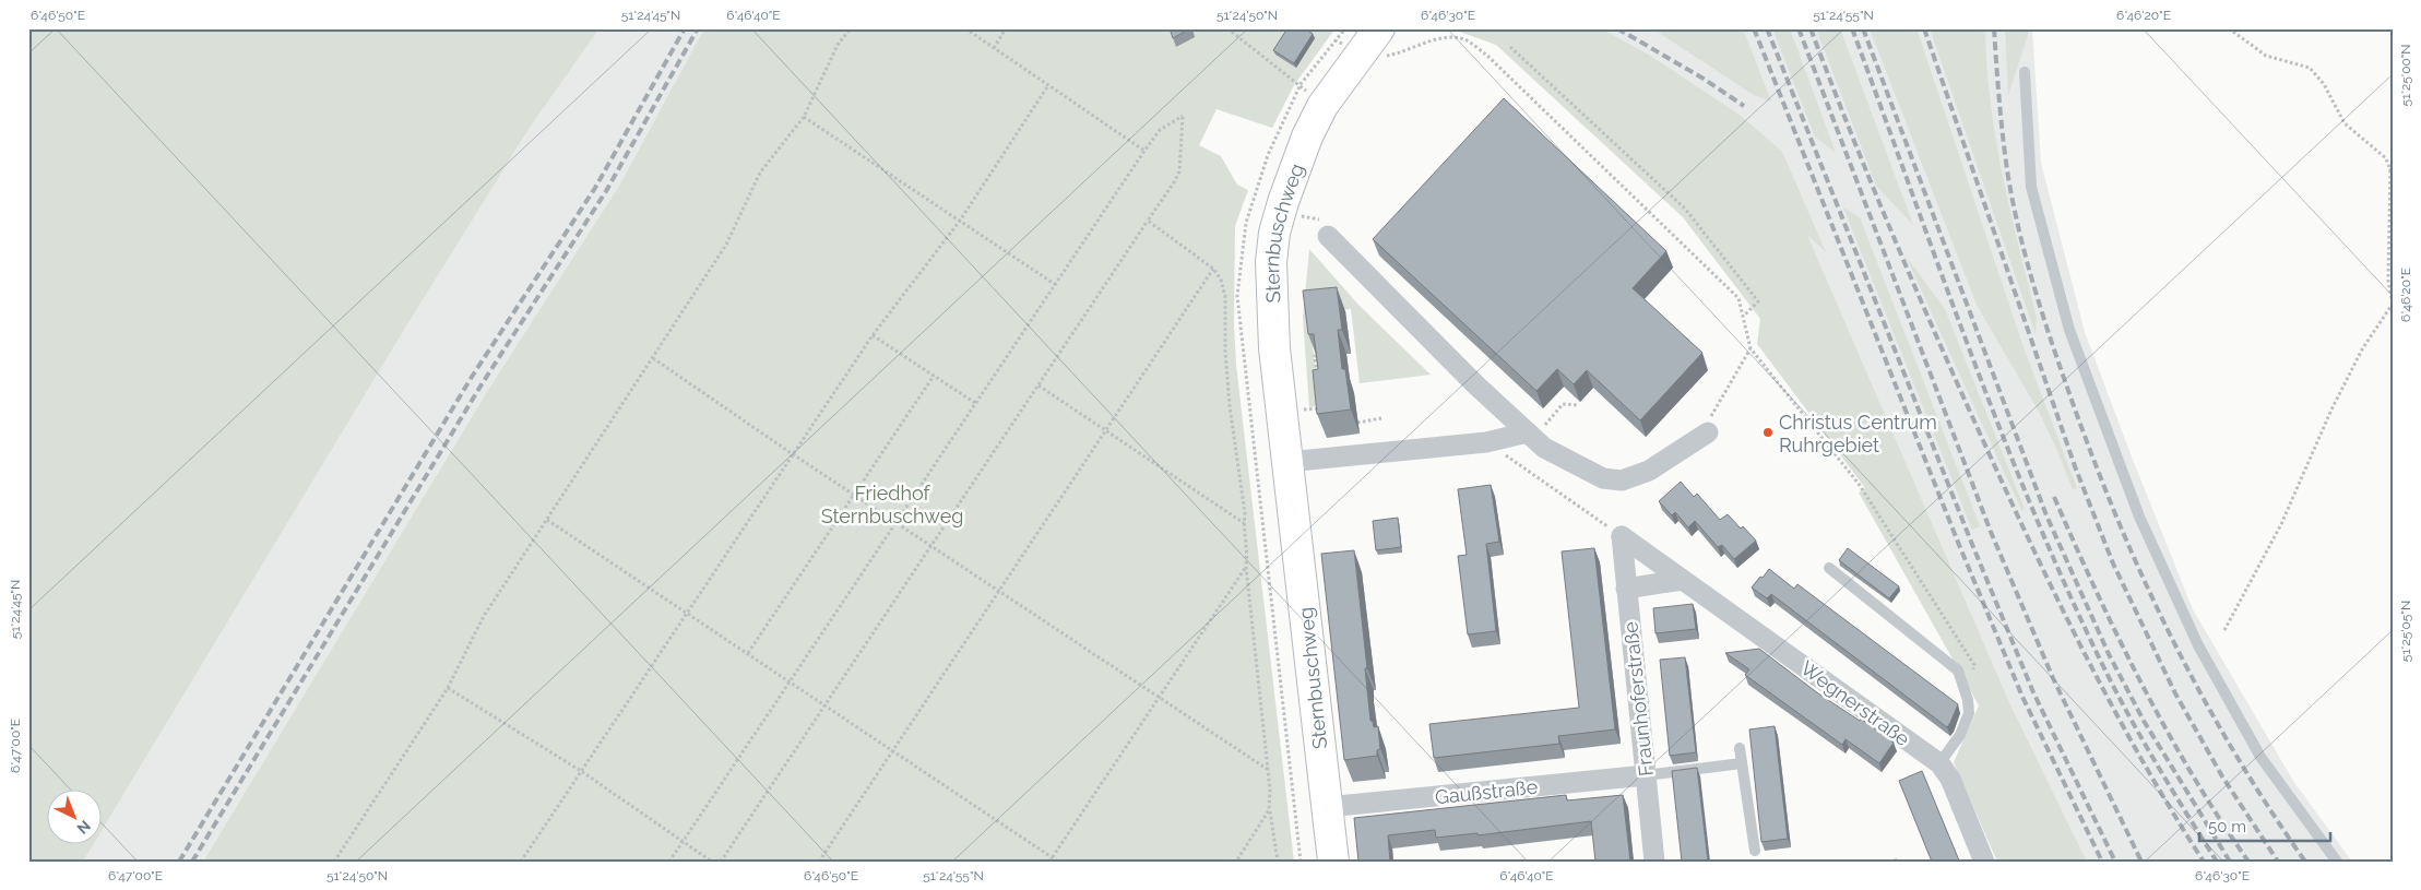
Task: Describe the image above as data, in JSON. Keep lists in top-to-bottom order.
{
  "streets": {
    "main road": ["Sternbuschweg"],
    "street": ["Fraunhoferstraße", "Wegnerstraße", "Gaußstraße"]
  },
  "crossings": [
    ["Sternbuschweg", "Gaußstraße"],
    ["Fraunhoferstraße", "Wegnerstraße"],
    ["Fraunhoferstraße", "Gaußstraße"]
  ],
  "parks": ["Friedhof Sternbuschweg"],
  "places": ["Christus Centrum Ruhrgebiet"],
  "scale_bar": "50 m",
  "north": "bottom right",
  "coordinates": [
    "6°46'50\"E",
    "51°24'45\"N",
    "6°46'40\"E",
    "51°24'50\"N",
    "6°46'30\"E",
    "51°24'55\"N",
    "6°46'20\"E",
    "51°25'00\"N",
    "51°25'05\"N",
    "6°47'00\"E"
  ]
}
